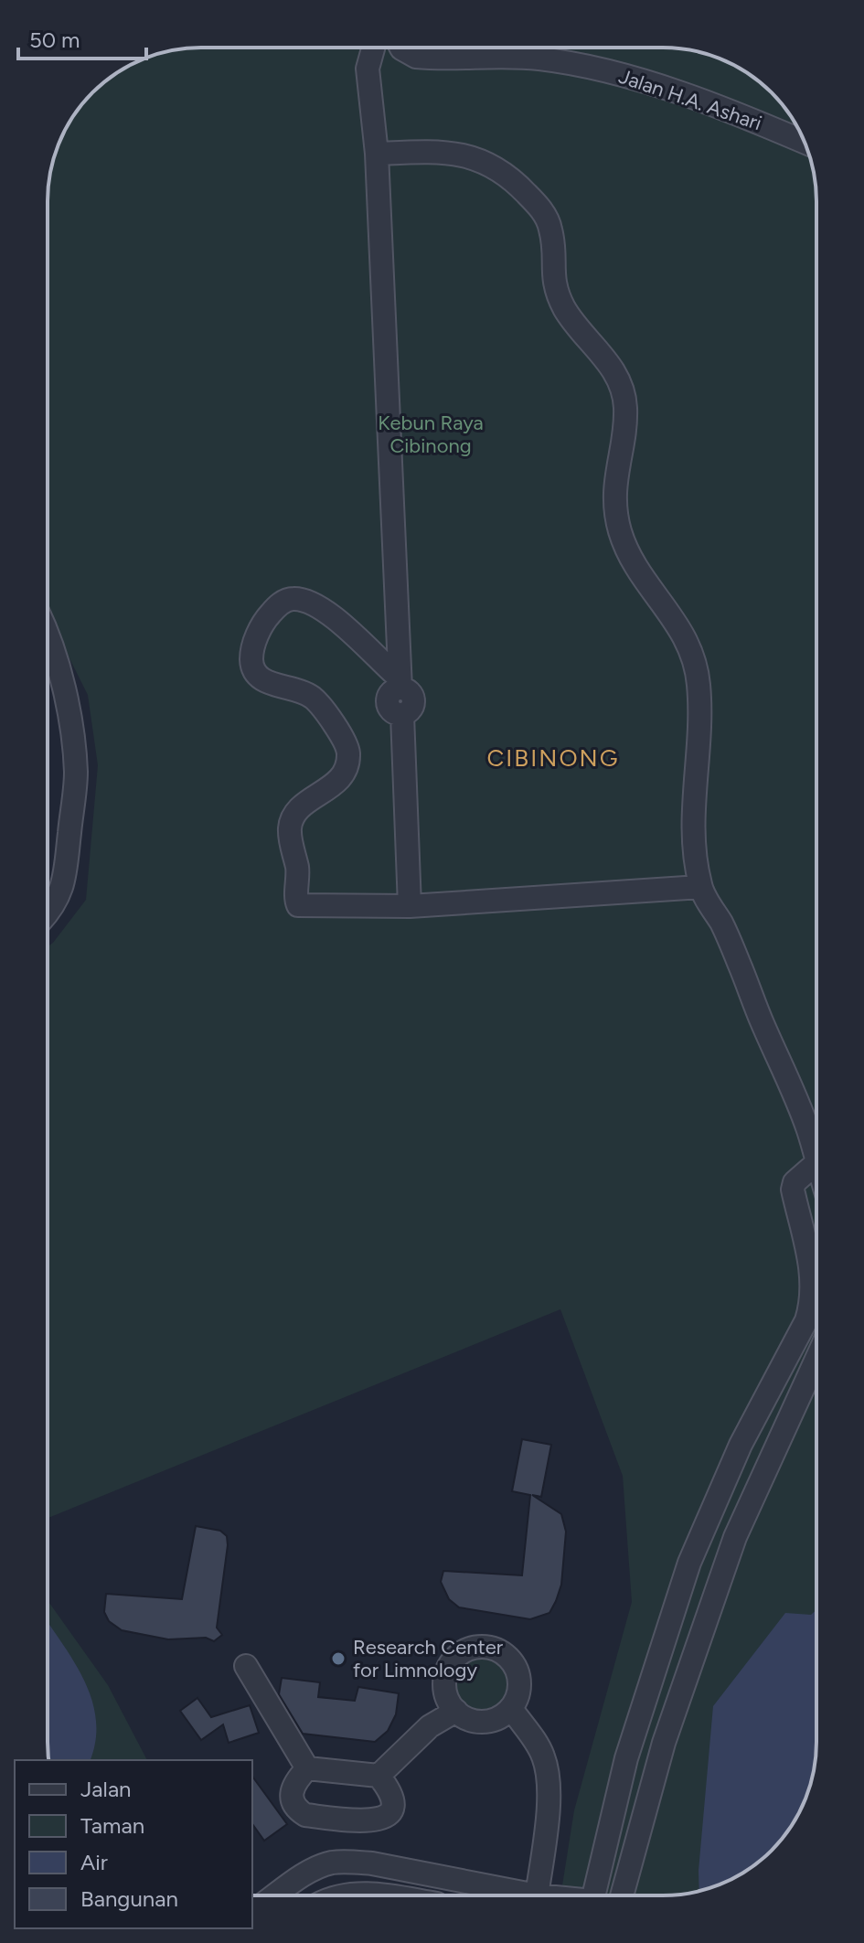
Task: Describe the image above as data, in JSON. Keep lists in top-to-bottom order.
{
  "streets": {
    "street": ["Jalan H.A. Ashari"]
  },
  "districts": ["CIBINONG"],
  "parks": ["Kebun Raya Cibinong"],
  "places": ["Research Center for Limnology"],
  "legend": [
    "Jalan",
    "Taman",
    "Air",
    "Bangunan"
  ],
  "scale_bar": "50 m"
}
